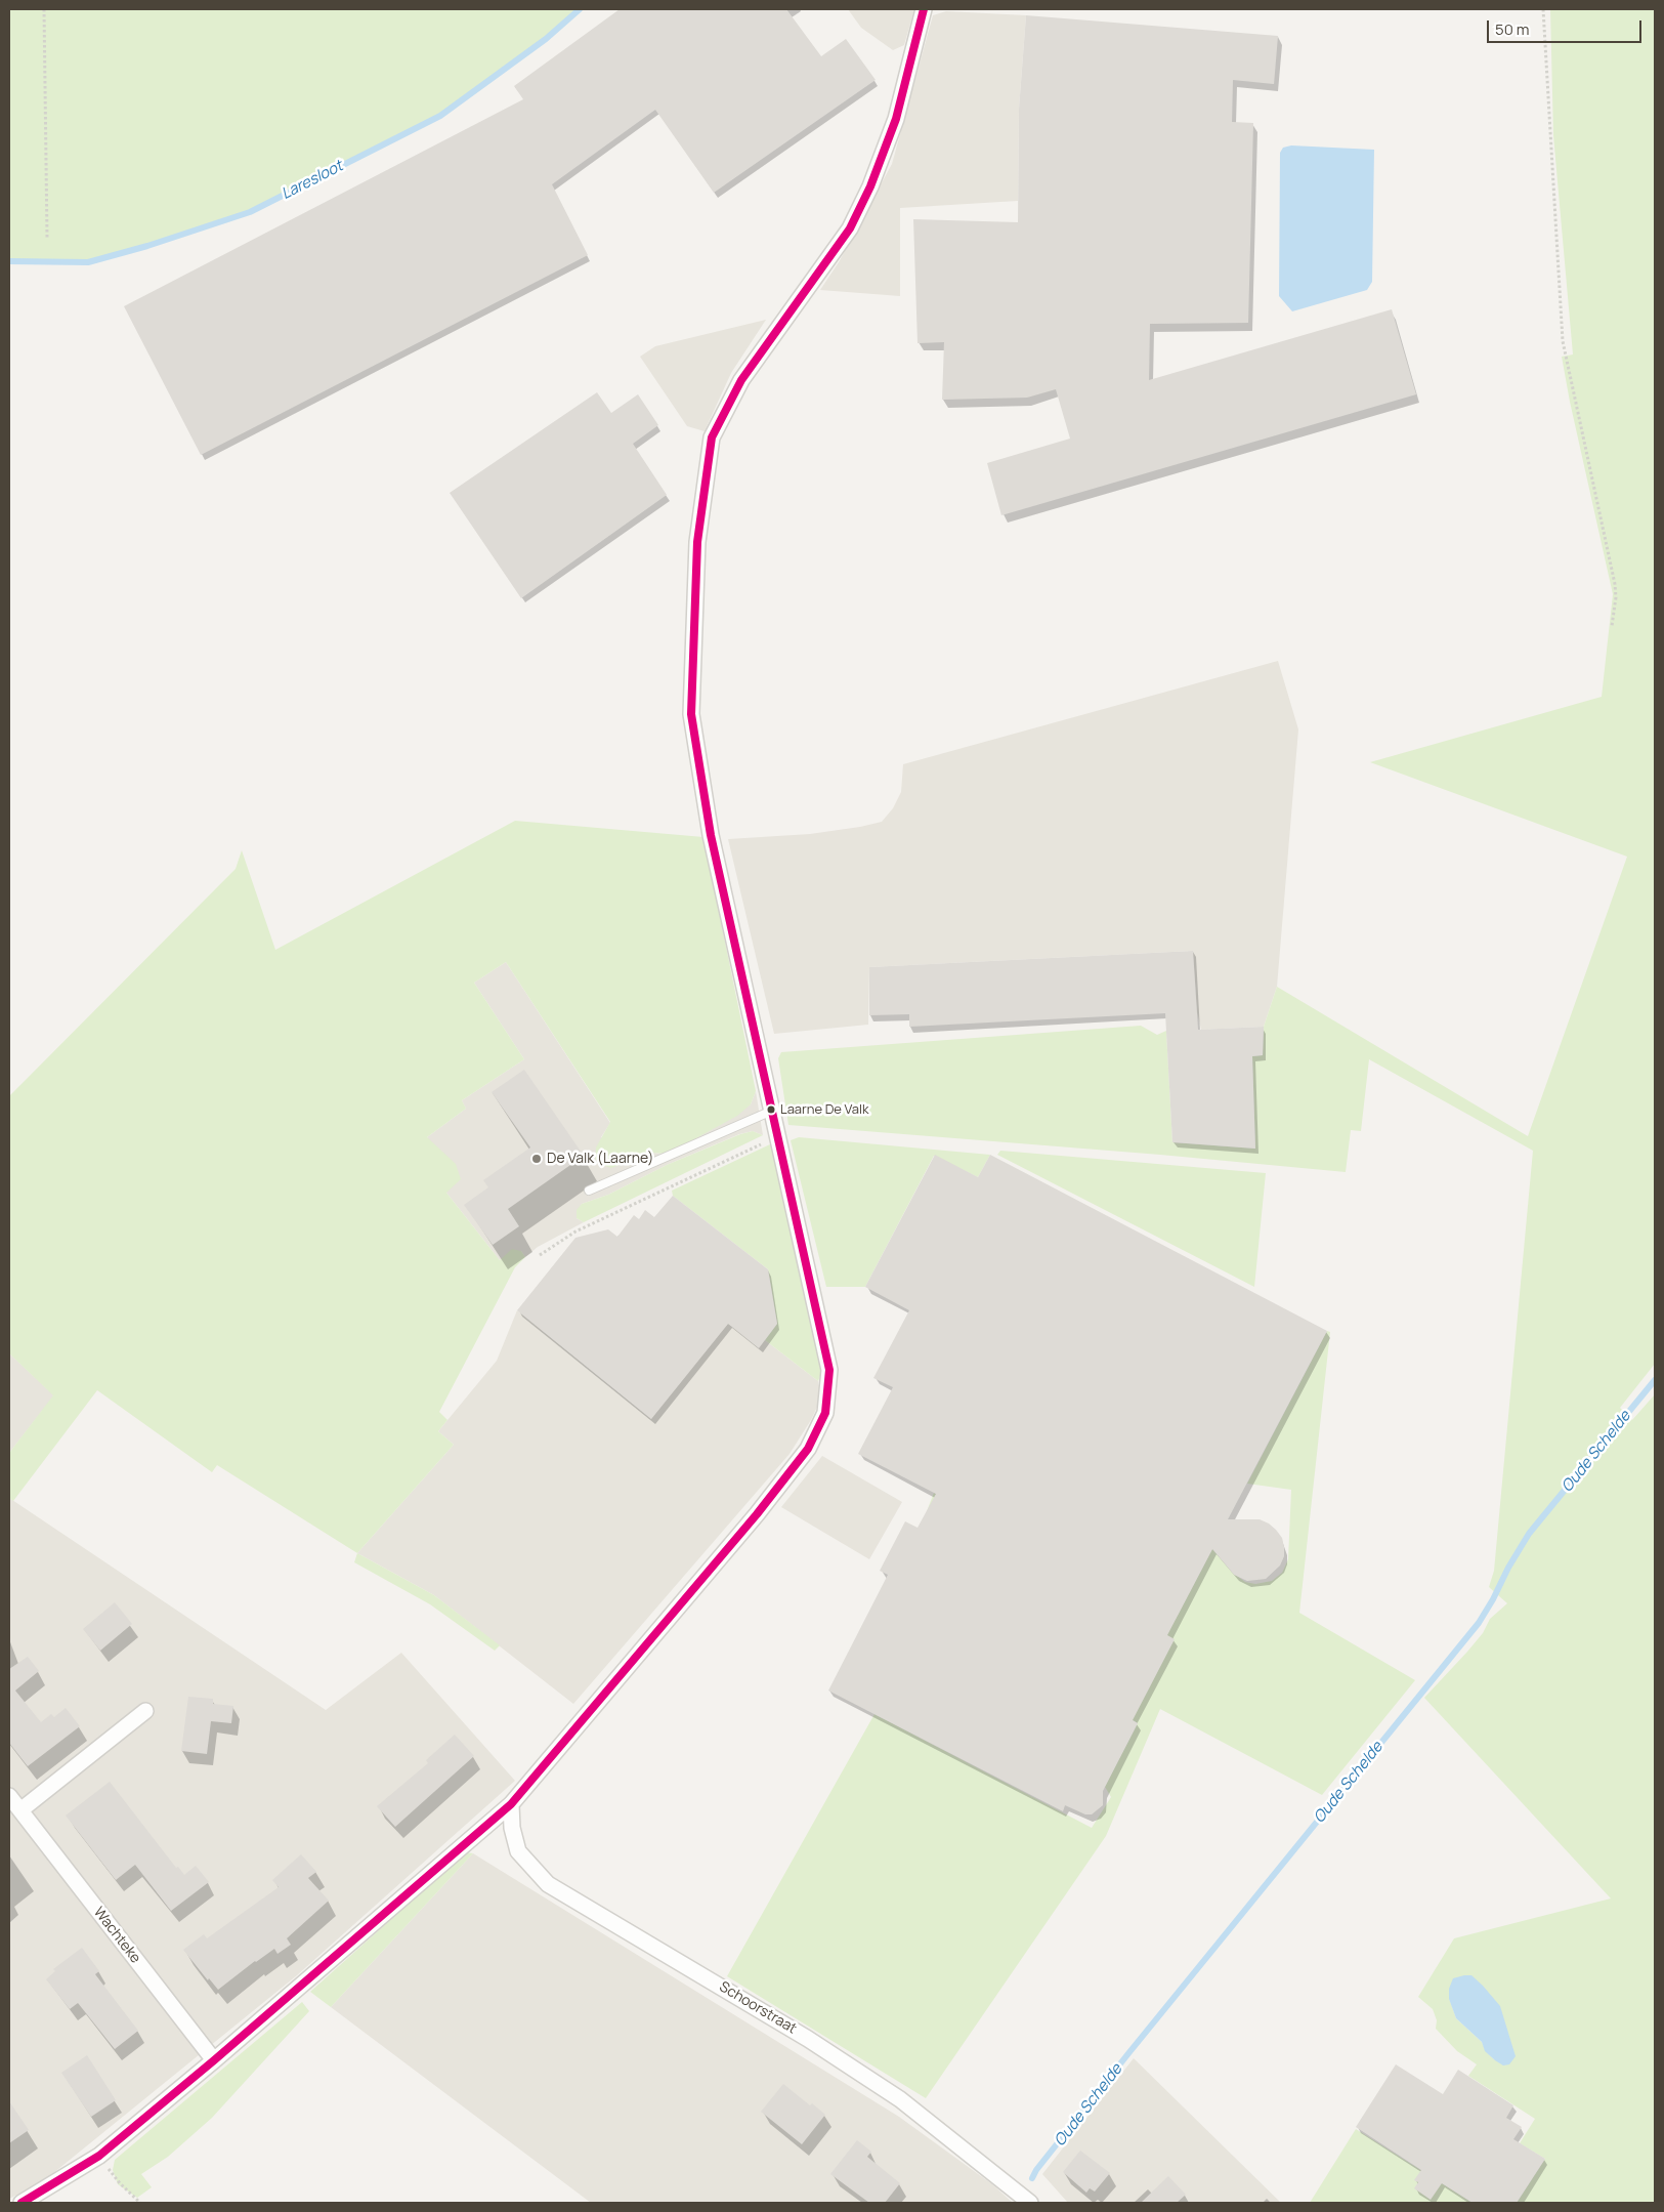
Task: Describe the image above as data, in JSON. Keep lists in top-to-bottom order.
{
  "streets": {
    "street": ["Wachteke", "Schoorstraat"]
  },
  "water": ["Laresloot", "Oude Schelde"],
  "places": ["Laarne De Valk", "De Valk (Laarne)"],
  "scale_bar": "50 m"
}
